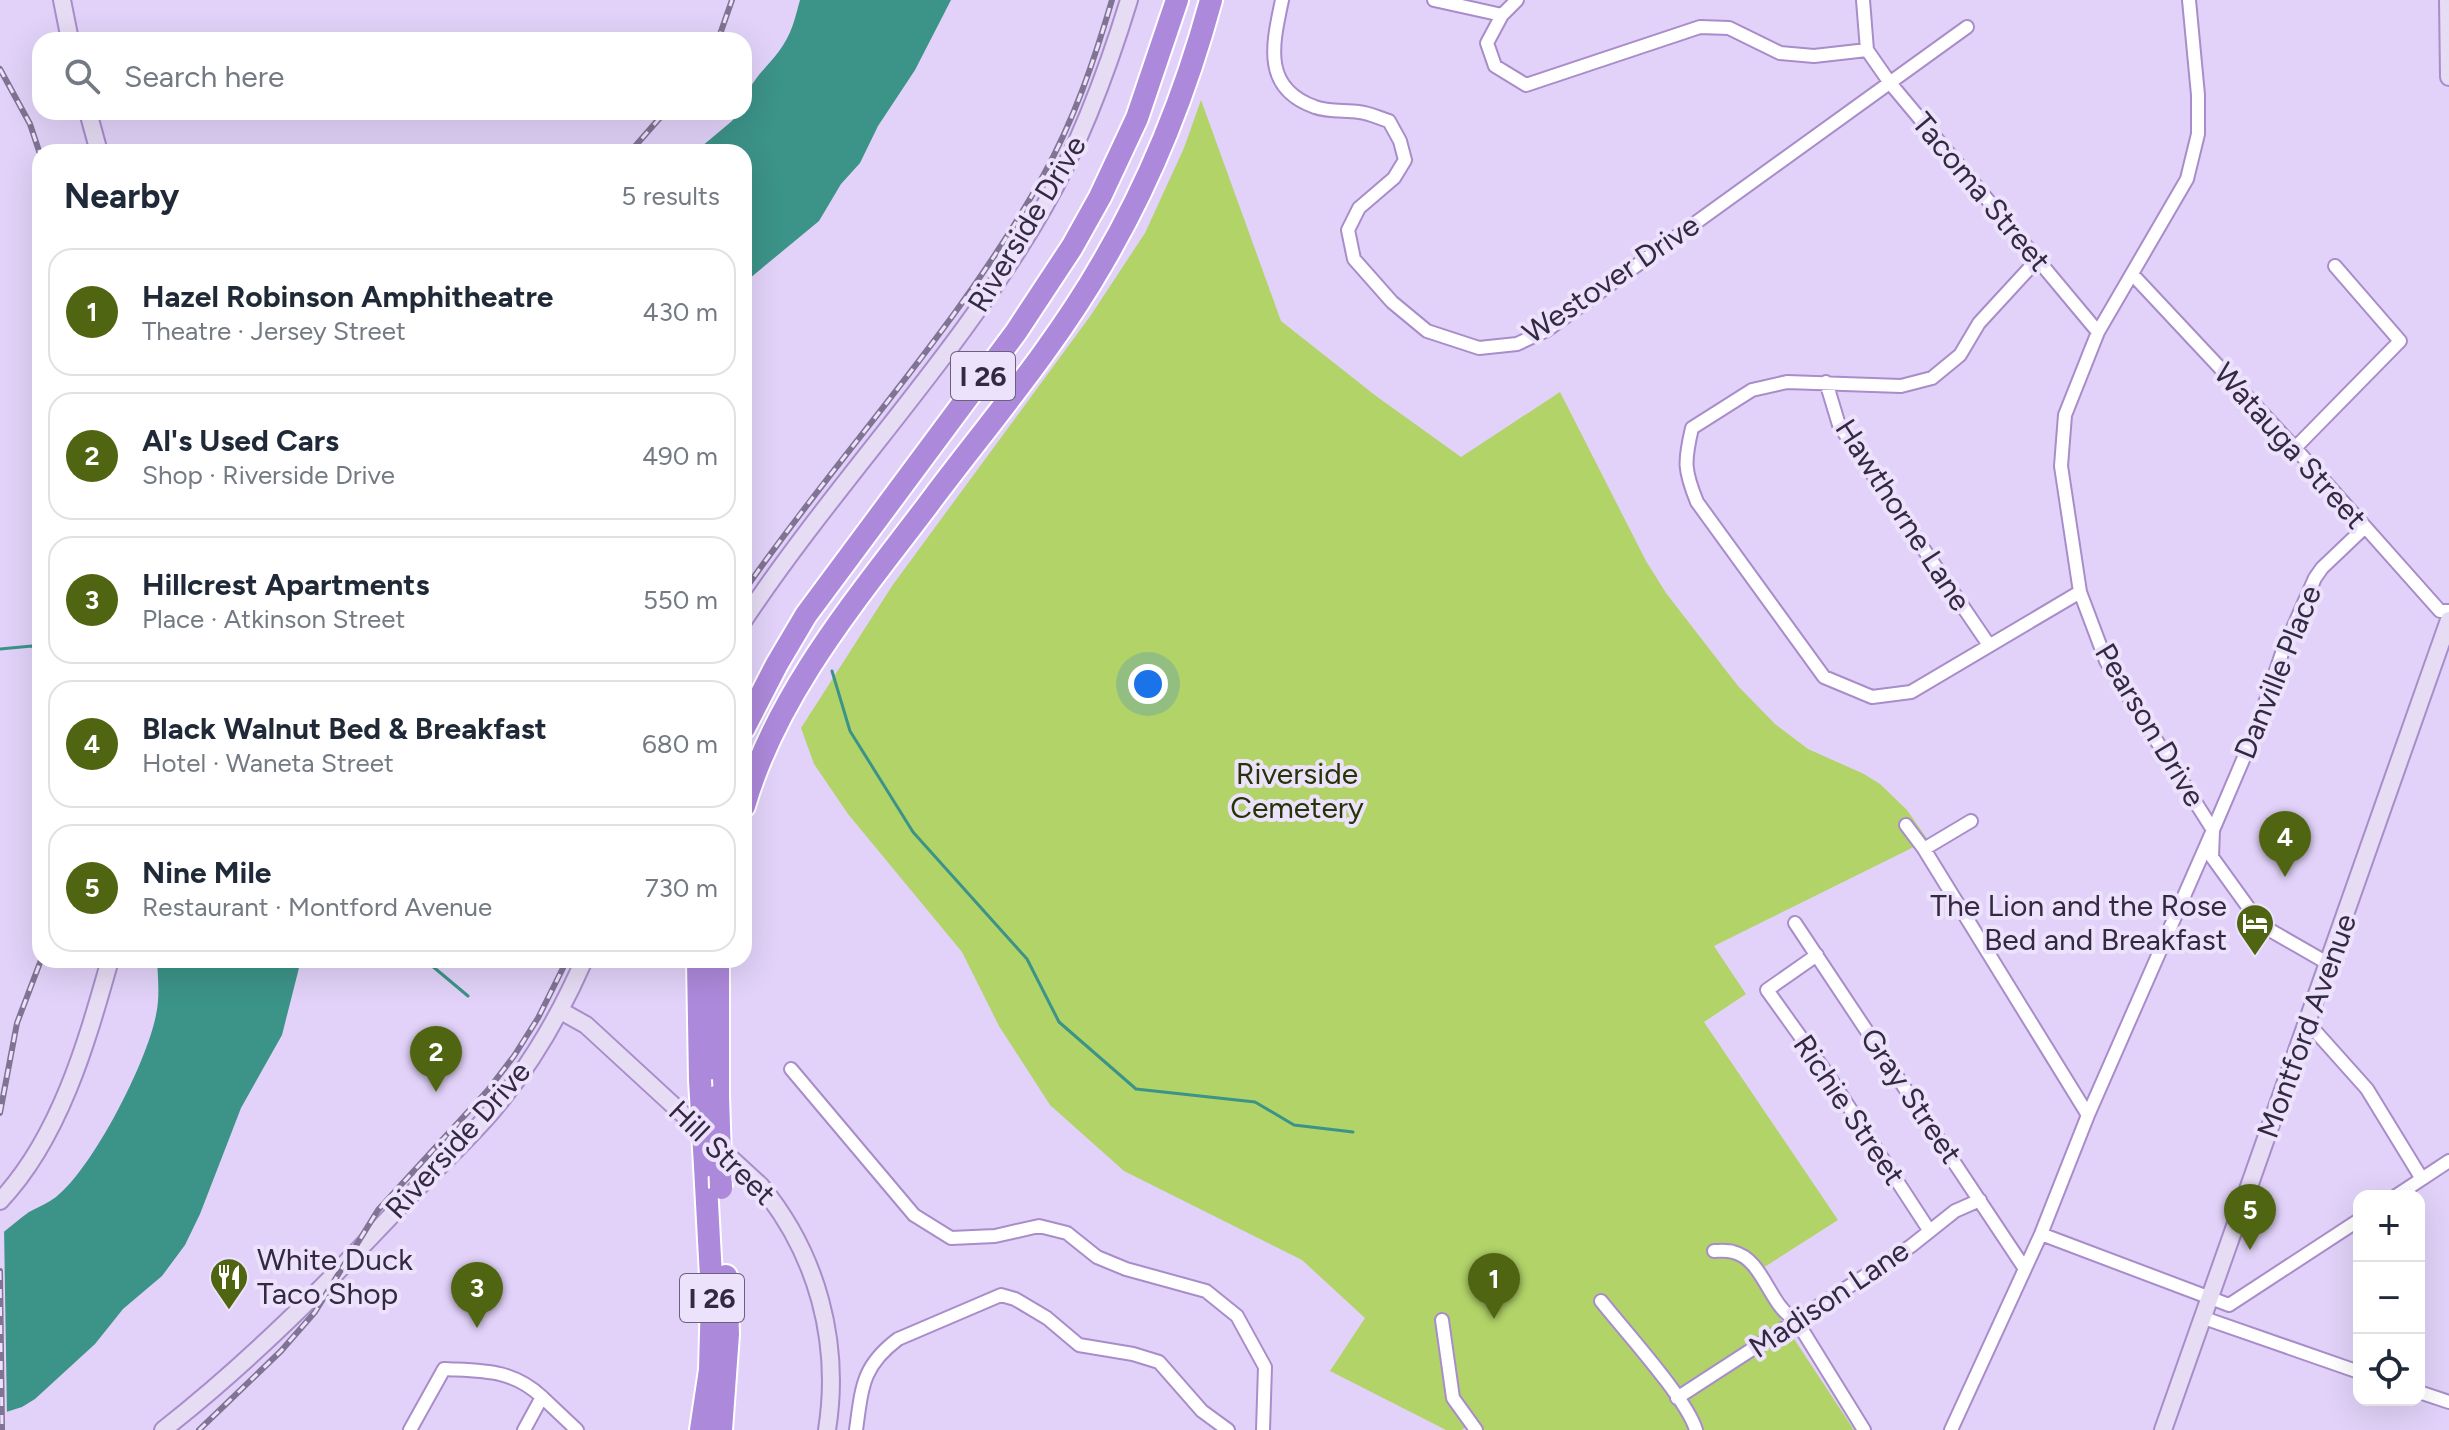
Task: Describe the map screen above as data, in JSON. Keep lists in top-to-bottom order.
{
  "streets": {
    "highway": ["I 26"],
    "main road": ["Riverside Drive", "Montford Avenue", "Hill Street"],
    "street": [
      "Tacoma Street",
      "Westover Drive",
      "Watauga Street",
      "Hawthorne Lane",
      "Danville Place",
      "Pearson Drive",
      "Gray Street",
      "Richie Street",
      "Madison Lane"
    ]
  },
  "crossings": [
    ["Tacoma Street", "Westover Drive"],
    ["Tacoma Street", "Pearson Drive"],
    ["Riverside Drive", "Hill Street"],
    ["Watauga Street", "Danville Place"],
    ["Watauga Street", "Pearson Drive"],
    ["Danville Place", "Pearson Drive"],
    ["Pearson Drive", "Gray Street"],
    ["Gray Street", "Richie Street"],
    ["Gray Street", "Madison Lane"],
    ["Richie Street", "Madison Lane"]
  ],
  "parks": ["Riverside Cemetery"],
  "places": {
    "hotel": ["The Lion and the Rose Bed and Breakfast"],
    "restaurant": ["White Duck Taco Shop"]
  },
  "page": {
    "search": "Search here",
    "heading": ["Nearby", "5 results"],
    "list": [
      {
        "mark": "1",
        "name": "Hazel Robinson Amphitheatre",
        "note": "Theatre · Jersey Street",
        "value": "430 m"
      },
      {
        "mark": "2",
        "name": "Al's Used Cars",
        "note": "Shop · Riverside Drive",
        "value": "490 m"
      },
      {
        "mark": "3",
        "name": "Hillcrest Apartments",
        "note": "Place · Atkinson Street",
        "value": "550 m"
      },
      {
        "mark": "4",
        "name": "Black Walnut Bed & Breakfast",
        "note": "Hotel · Waneta Street",
        "value": "680 m"
      },
      {
        "mark": "5",
        "name": "Nine Mile",
        "note": "Restaurant · Montford Avenue",
        "value": "730 m"
      }
    ],
    "pins": [
      "4",
      "2",
      "5",
      "1",
      "3"
    ],
    "map_buttons": ["+", "−"]
  }
}
